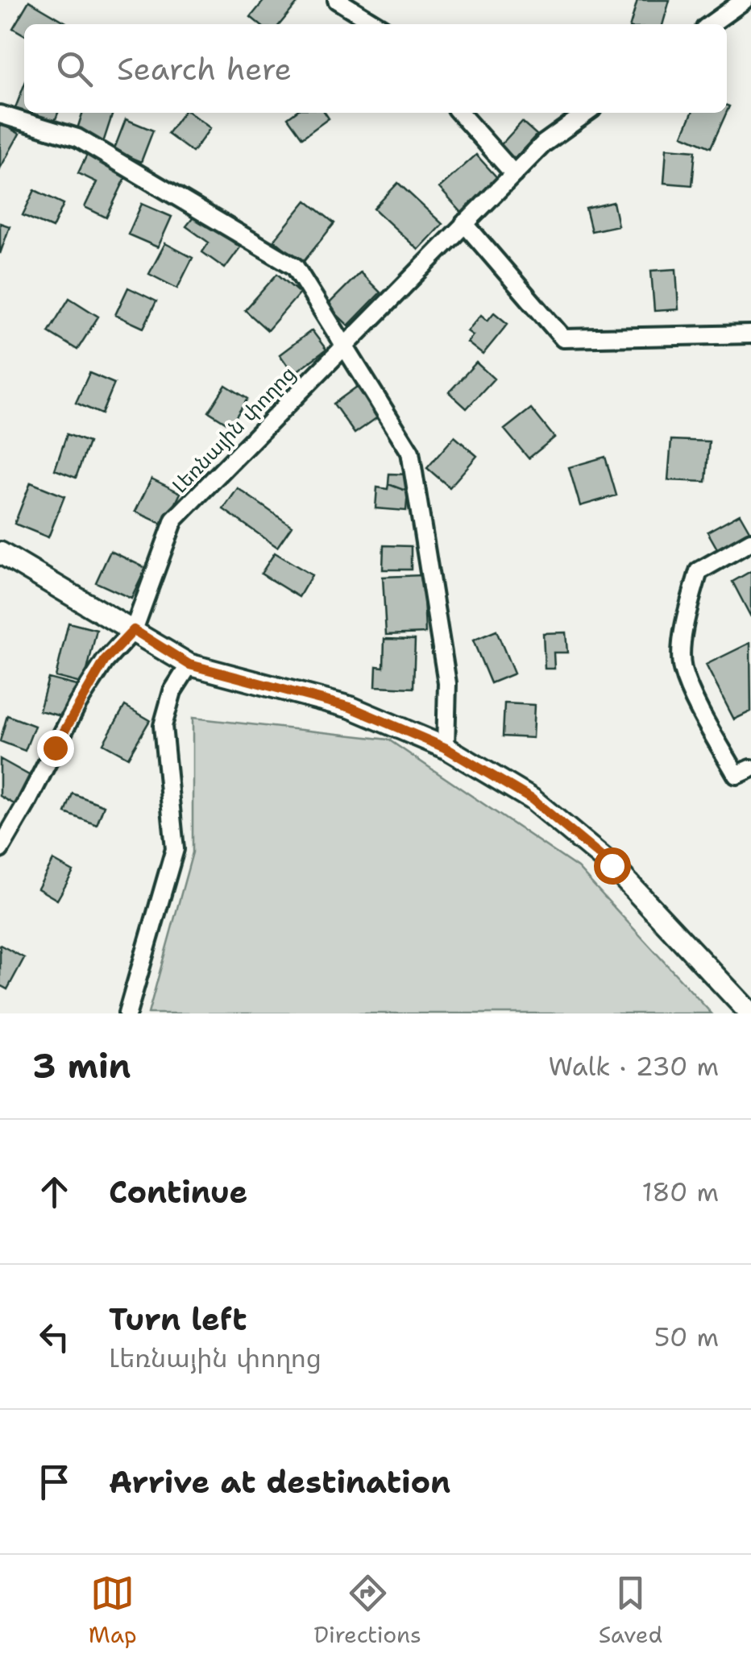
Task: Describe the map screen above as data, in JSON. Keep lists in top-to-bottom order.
{
  "streets": {
    "street": ["Լեռնային փողոց"]
  },
  "page": {
    "search": "Search here",
    "heading": ["3 min", "Walk · 230 m"],
    "list": [
      ["Continue", "180 m"],
      ["Turn left", "Լեռնային փողոց", "50 m"],
      "Arrive at destination"
    ],
    "nav": ["Map", "Directions", "Saved"]
  }
}
